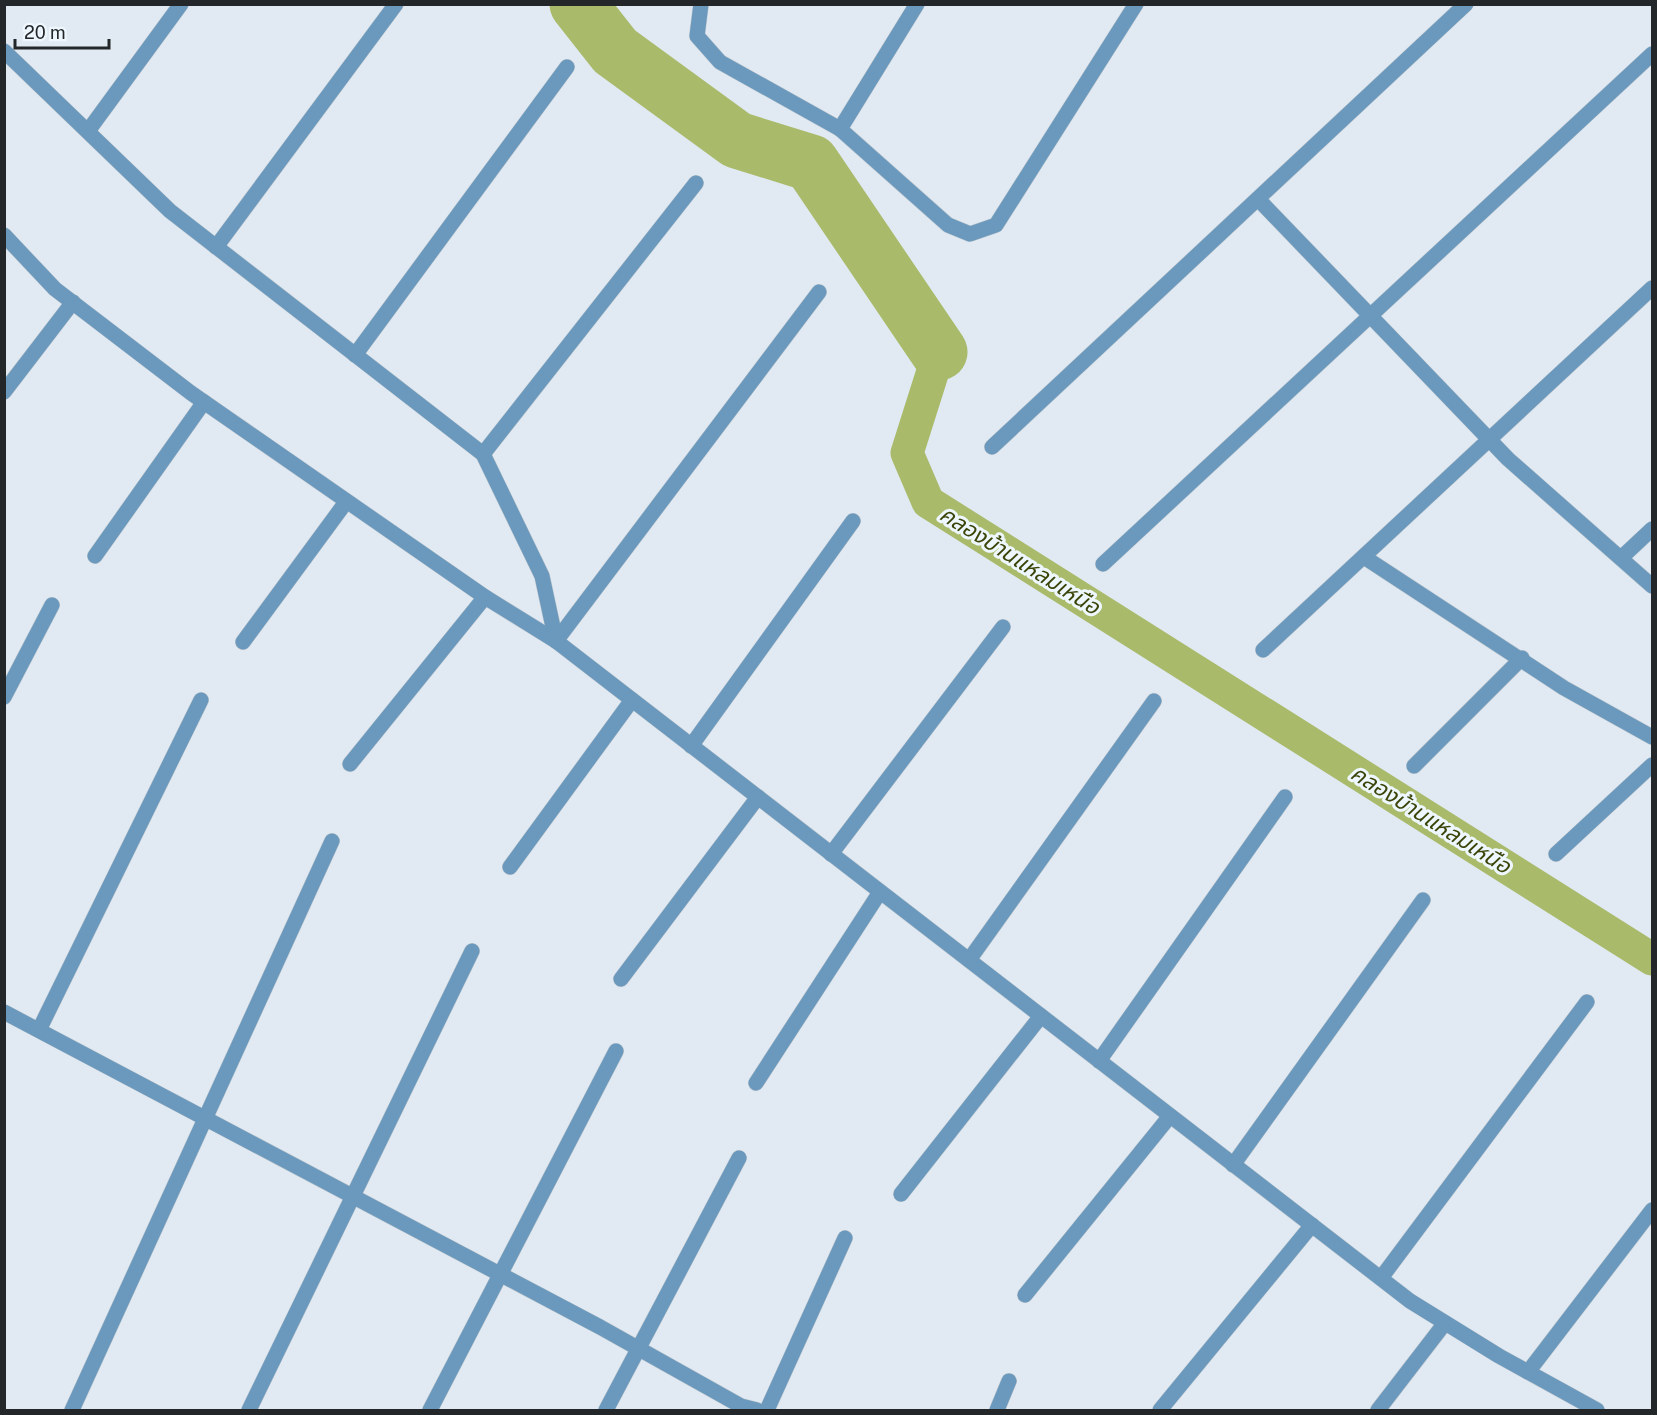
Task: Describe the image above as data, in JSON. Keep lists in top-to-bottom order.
{
  "water": ["คลองบ้านแหลมเหนือ"],
  "scale_bar": "20 m"
}
